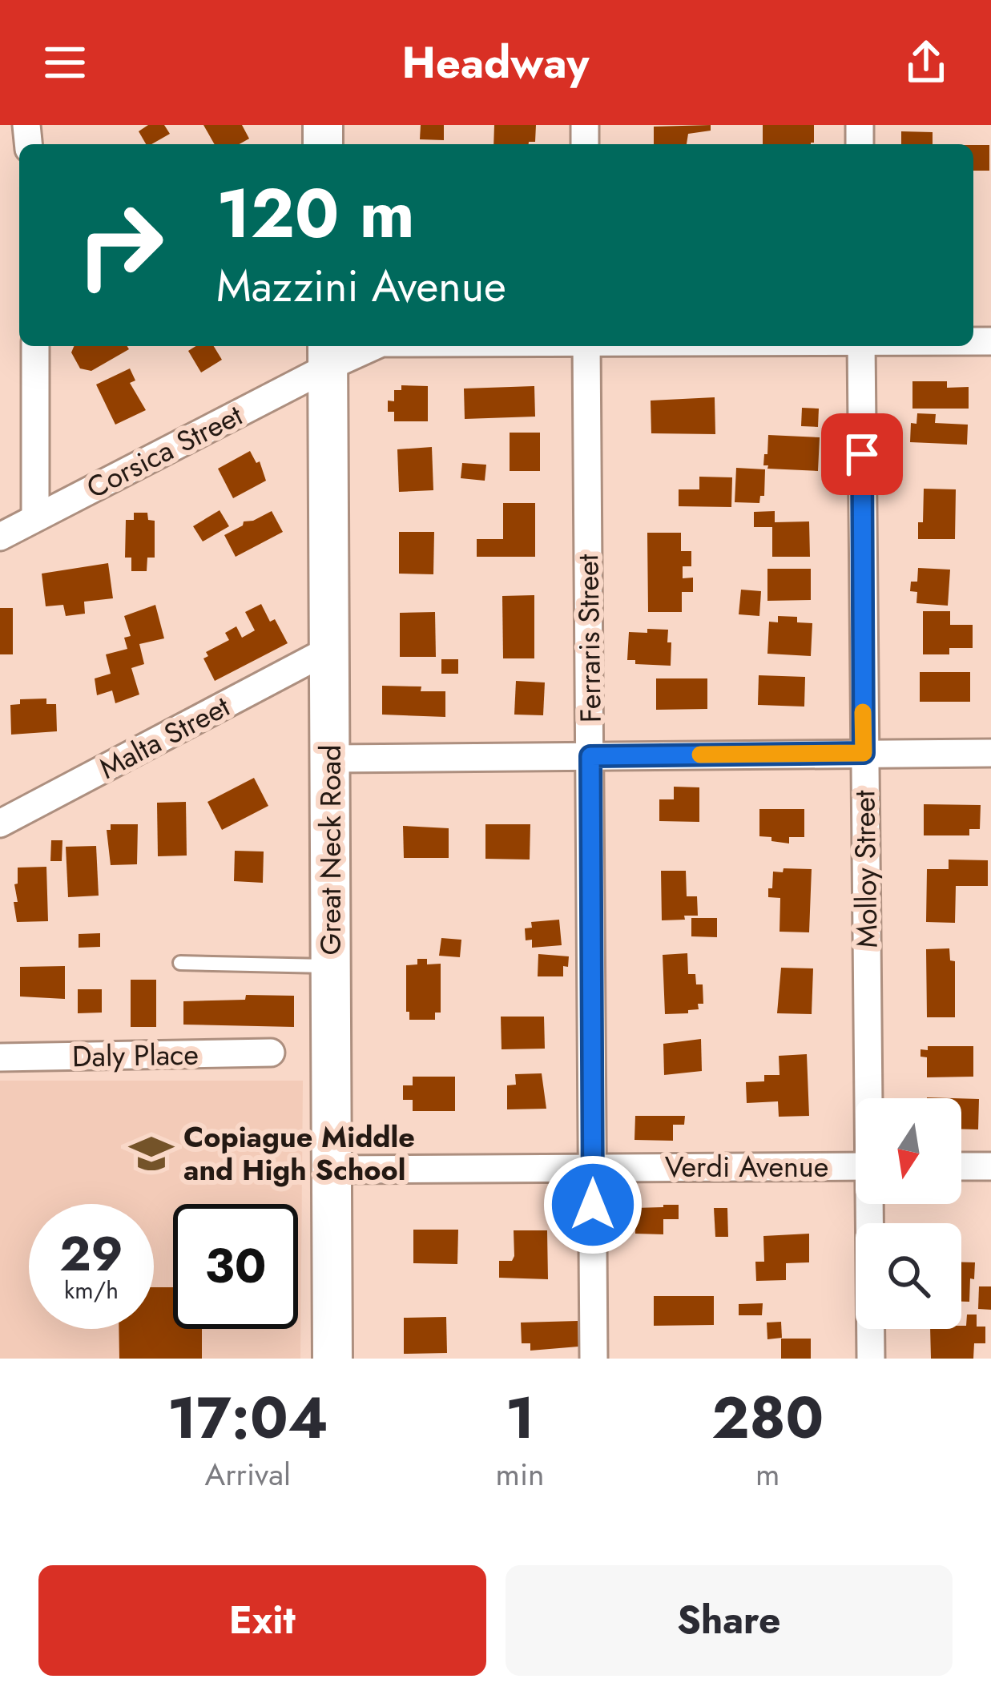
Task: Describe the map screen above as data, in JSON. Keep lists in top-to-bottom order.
{
  "streets": {
    "main road": ["Great Neck Road"],
    "street": [
      "Corsica Street",
      "Ferraris Street",
      "Malta Street",
      "Molloy Street",
      "Daly Place",
      "Verdi Avenue"
    ]
  },
  "crossings": [
    ["Corsica Street", "Great Neck Road"],
    ["Ferraris Street", "Verdi Avenue"],
    ["Malta Street", "Great Neck Road"],
    ["Great Neck Road", "Verdi Avenue"]
  ],
  "places": {
    "school or university": ["Copiague Middle and High School"]
  },
  "north": "bottom",
  "page": {
    "header": "Headway",
    "turn": ["120 m", "Mazzini Avenue"],
    "speed": "29 km/h",
    "limit": "30",
    "eta": [
      "17:04",
      "Arrival",
      "1",
      "min",
      "280",
      "m"
    ],
    "buttons": ["Exit", "Share"]
  }
}
